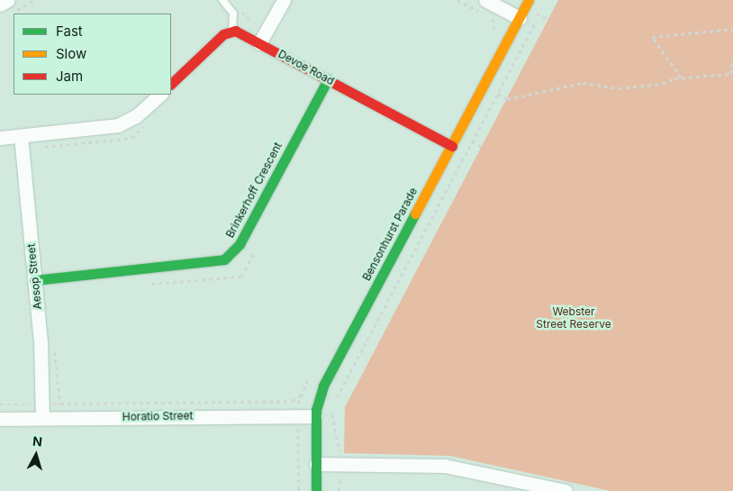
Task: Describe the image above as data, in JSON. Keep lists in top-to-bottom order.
{
  "streets": {
    "street": [
      "Devoe Road",
      "Brinkerhoff Crescent",
      "Bensonhurst Parade",
      "Aesop Street",
      "Horatio Street"
    ]
  },
  "crossings": [
    ["Devoe Road", "Brinkerhoff Crescent"],
    ["Devoe Road", "Bensonhurst Parade"],
    ["Brinkerhoff Crescent", "Aesop Street"],
    ["Bensonhurst Parade", "Horatio Street"],
    ["Aesop Street", "Horatio Street"]
  ],
  "parks": ["Webster Street Reserve"],
  "legend": ["Fast", "Slow", "Jam"],
  "north": "top"
}
